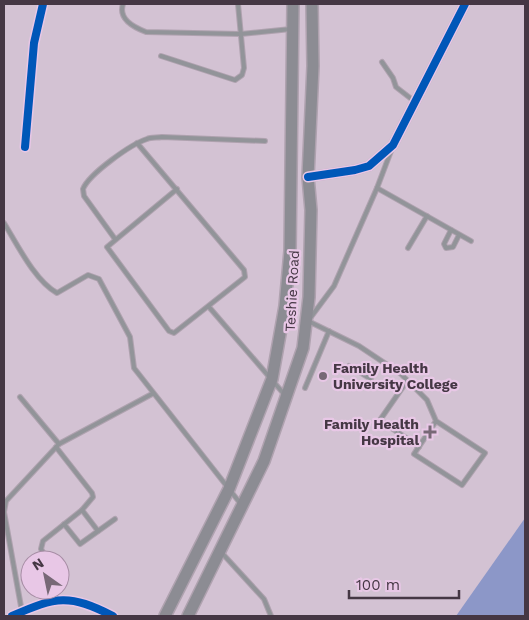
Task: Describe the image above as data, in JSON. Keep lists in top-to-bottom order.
{
  "streets": {
    "main road": ["Teshie Road"]
  },
  "places": {
    "other": ["Family Health University College"],
    "health": ["Family Health Hospital"]
  },
  "scale_bar": "100 m",
  "north": "top left"
}
